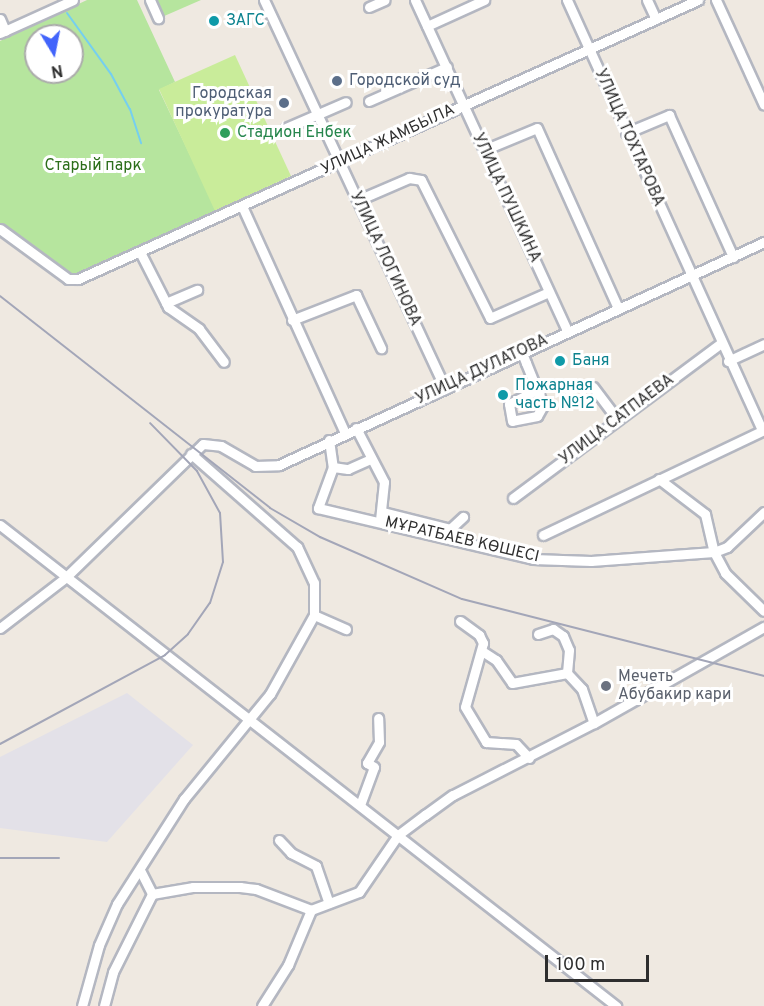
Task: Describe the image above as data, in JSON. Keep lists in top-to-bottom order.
{
  "streets": {
    "street": [
      "УЛИЦА ТОХТАРОВА",
      "УЛИЦА ЖАМБЫЛА",
      "УЛИЦА ПУШКИНА",
      "УЛИЦА ЛОГИНОВА",
      "УЛИЦА ДУЛАТОВА",
      "УЛИЦА САТПАЕВА",
      "МҰРАТБАЕВ КӨШЕСІ"
    ]
  },
  "crossings": [
    ["УЛИЦА ТОХТАРОВА", "УЛИЦА ЖАМБЫЛА"],
    ["УЛИЦА ТОХТАРОВА", "УЛИЦА ДУЛАТОВА"],
    ["УЛИЦА ТОХТАРОВА", "УЛИЦА САТПАЕВА"],
    ["УЛИЦА ЖАМБЫЛА", "УЛИЦА ПУШКИНА"],
    ["УЛИЦА ЖАМБЫЛА", "УЛИЦА ЛОГИНОВА"],
    ["УЛИЦА ПУШКИНА", "УЛИЦА ДУЛАТОВА"],
    ["УЛИЦА ЛОГИНОВА", "УЛИЦА ДУЛАТОВА"]
  ],
  "parks": ["Старый парк"],
  "places": [
    "ЗАГС",
    "Городской суд",
    "Городская прокуратура",
    "Стадион Енбек",
    "Баня",
    "Пожарная часть №12",
    "Мечеть Абубакир кари"
  ],
  "scale_bar": "100 m",
  "north": "bottom"
}
